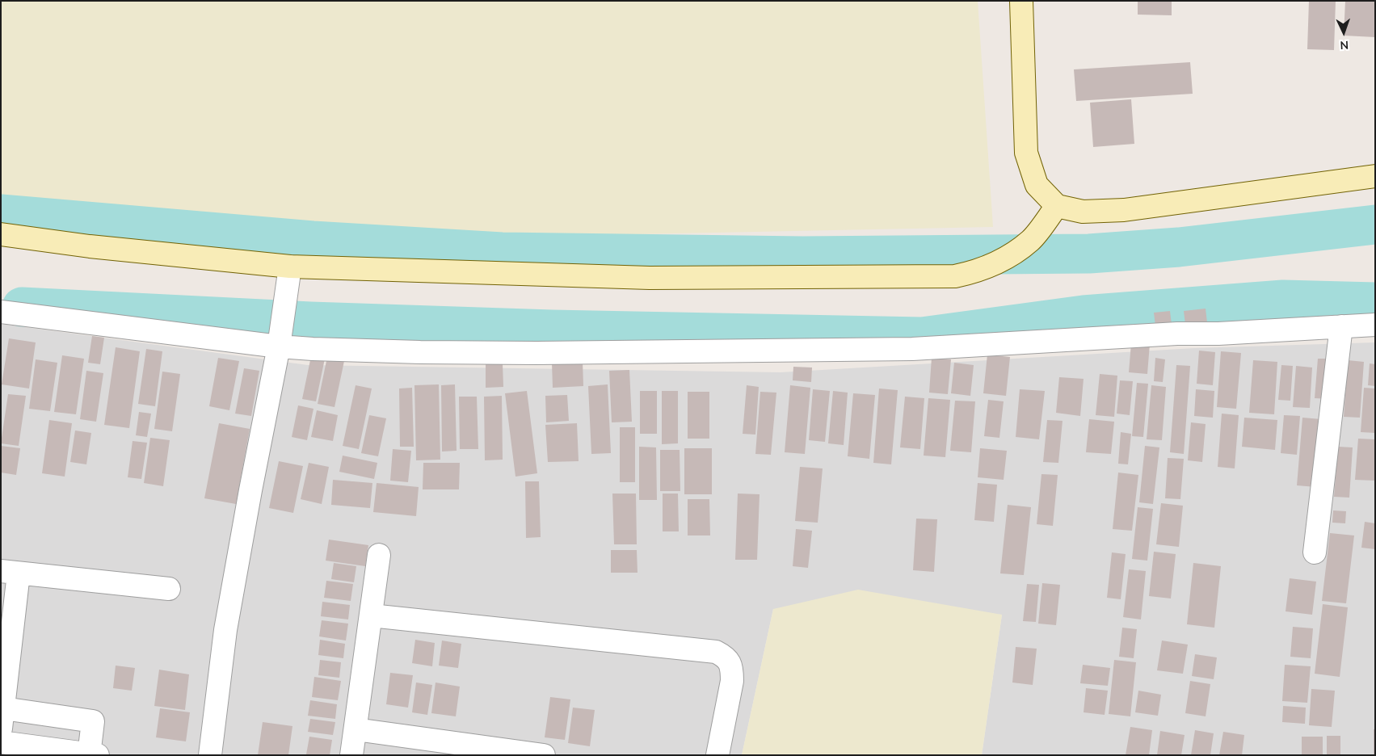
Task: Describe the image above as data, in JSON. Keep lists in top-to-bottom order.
{
  "north": "bottom"
}
